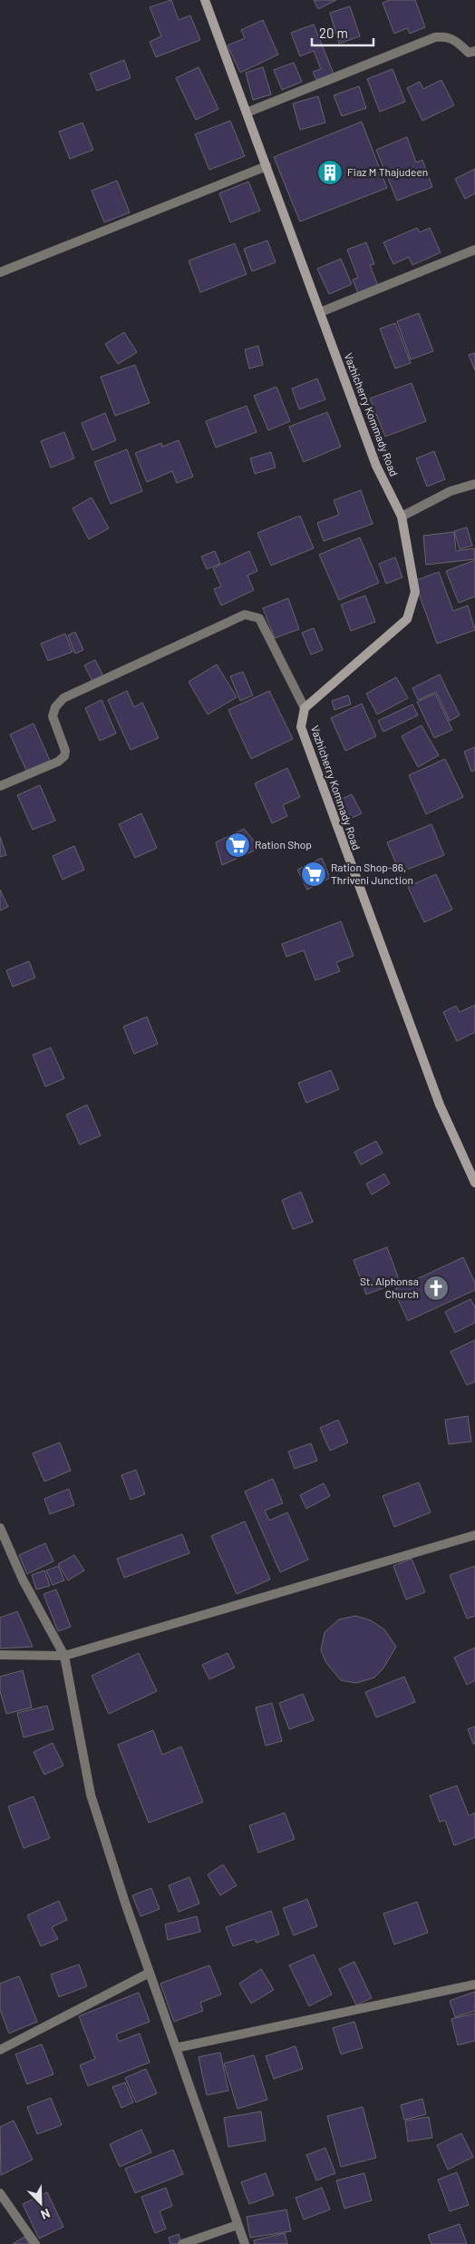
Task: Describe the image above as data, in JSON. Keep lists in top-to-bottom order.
{
  "streets": {
    "main road": ["Vazhicherry Kommady Road"]
  },
  "places": {
    "building": ["Fiaz M Thajudeen"],
    "supermarket": ["Ration Shop", "Ration Shop-86, Thriveni Junction"],
    "church": ["St. Alphonsa Church"]
  },
  "scale_bar": "20 m",
  "north": "bottom right"
}
